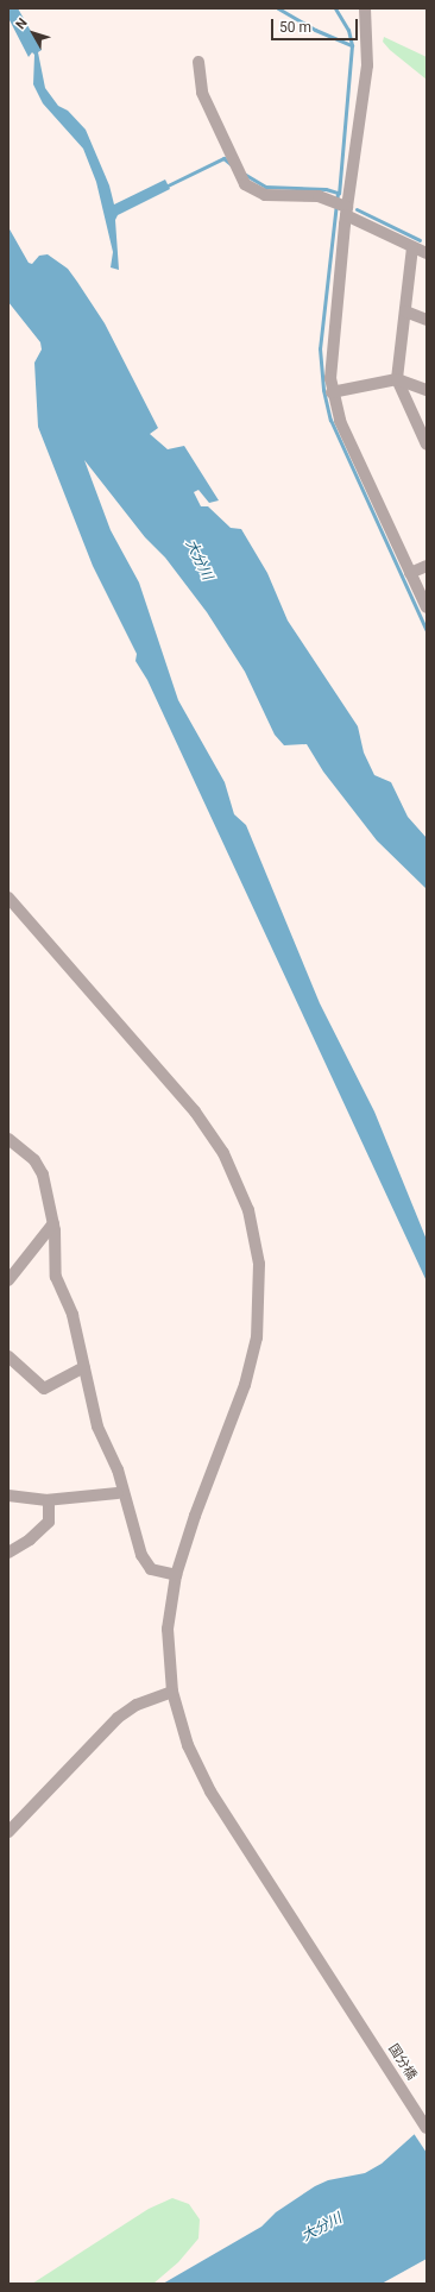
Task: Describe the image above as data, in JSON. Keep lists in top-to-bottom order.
{
  "streets": {
    "street": ["国分橋"]
  },
  "water": ["大分川"],
  "scale_bar": "50 m",
  "north": "top left"
}
